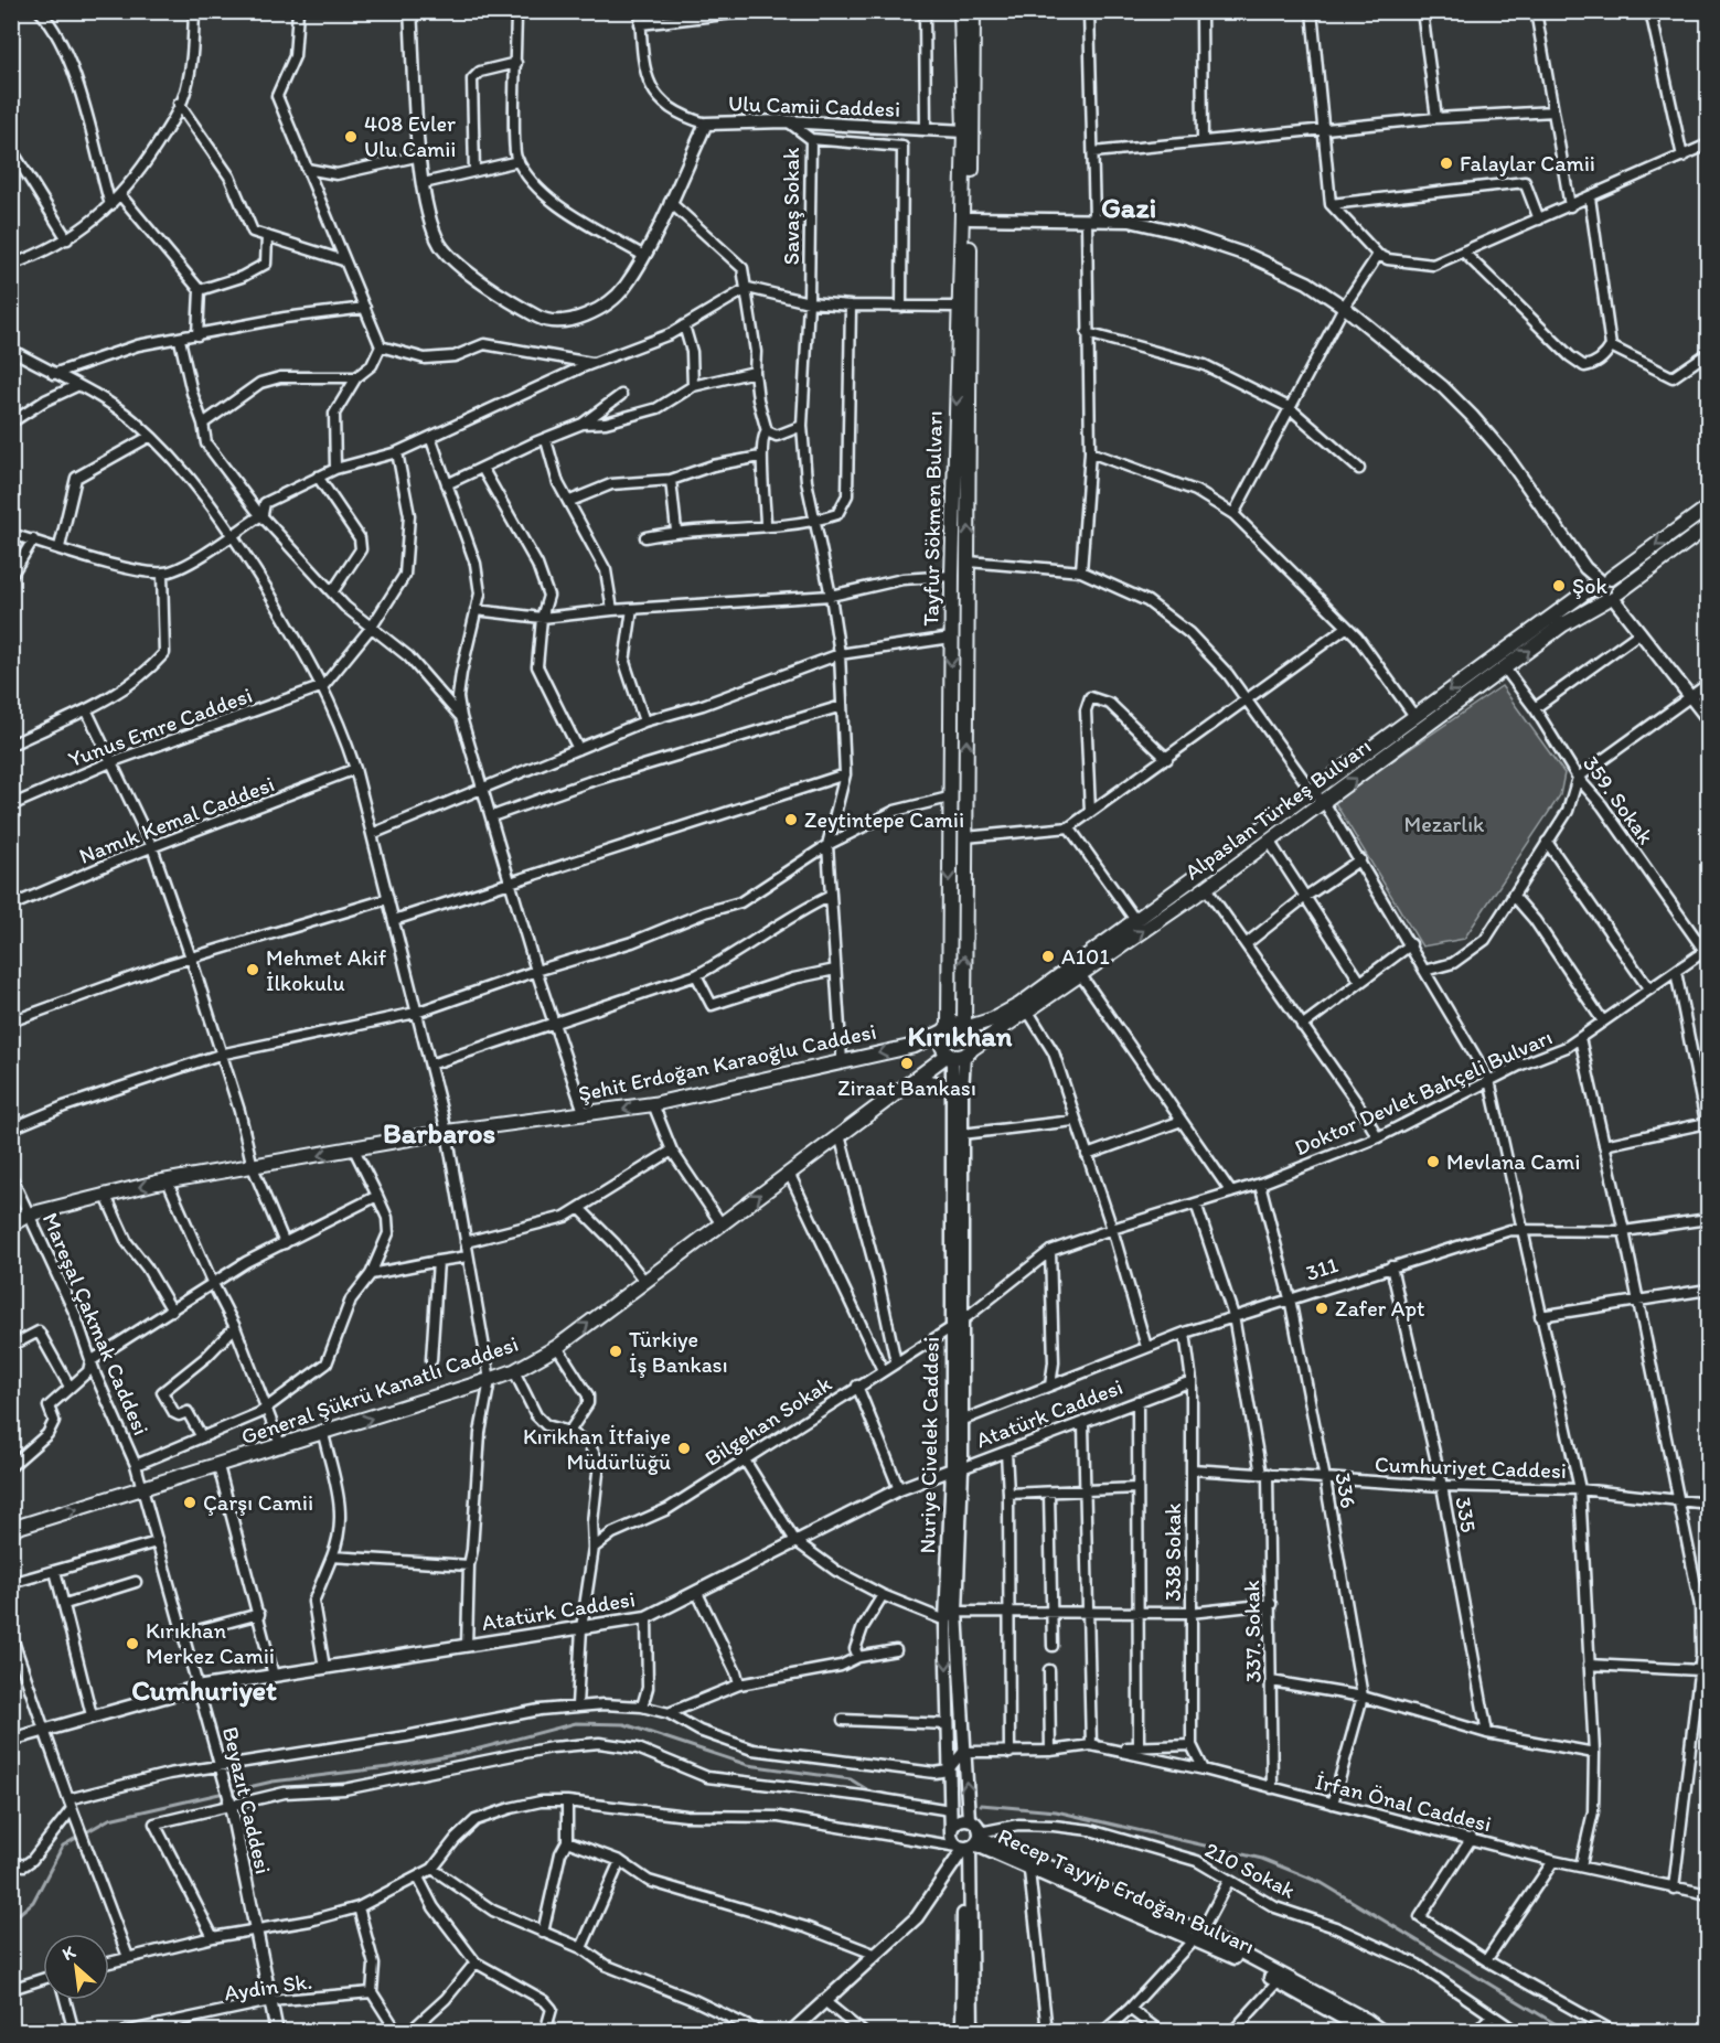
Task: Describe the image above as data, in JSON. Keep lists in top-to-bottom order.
{
  "streets": {
    "main road": [
      "Tayfur Sökmen Bulvarı",
      "Alpaslan Türkeş Bulvarı",
      "Şehit Erdoğan Karaoğlu Caddesi",
      "General Şükrü Kanatlı Caddesi",
      "Nuriye Civelek Caddesi"
    ],
    "street": [
      "Ulu Camii Caddesi",
      "Savaş Sokak",
      "Yunus Emre Caddesi",
      "359. Sokak",
      "Namık Kemal Caddesi",
      "Doktor Devlet Bahçeli Bulvarı",
      "311",
      "Mareşal Çakmak Caddesi",
      "Atatürk Caddesi",
      "Bilgehan Sokak",
      "Cumhuriyet Caddesi",
      "336",
      "335",
      "338 Sokak",
      "337. Sokak",
      "Beyazıt Caddesi",
      "İrfan Önal Caddesi",
      "210 Sokak",
      "Recep Tayyip Erdoğan Bulvarı",
      "Aydin Sk."
    ]
  },
  "crossings": [
    ["Ulu Camii Caddesi", "Savaş Sokak"],
    ["Ulu Camii Caddesi", "Tayfur Sökmen Bulvarı"],
    ["Savaş Sokak", "Şehit Erdoğan Karaoğlu Caddesi"],
    ["Tayfur Sökmen Bulvarı", "Alpaslan Türkeş Bulvarı"],
    ["Tayfur Sökmen Bulvarı", "Şehit Erdoğan Karaoğlu Caddesi"],
    ["Tayfur Sökmen Bulvarı", "Nuriye Civelek Caddesi"],
    ["359. Sokak", "Alpaslan Türkeş Bulvarı"],
    ["359. Sokak", "Doktor Devlet Bahçeli Bulvarı"],
    ["Alpaslan Türkeş Bulvarı", "General Şükrü Kanatlı Caddesi"],
    ["Alpaslan Türkeş Bulvarı", "Nuriye Civelek Caddesi"],
    ["Şehit Erdoğan Karaoğlu Caddesi", "Mareşal Çakmak Caddesi"],
    ["Şehit Erdoğan Karaoğlu Caddesi", "Nuriye Civelek Caddesi"],
    ["Doktor Devlet Bahçeli Bulvarı", "Bilgehan Sokak"],
    ["Doktor Devlet Bahçeli Bulvarı", "Nuriye Civelek Caddesi"],
    ["Doktor Devlet Bahçeli Bulvarı", "336"],
    ["Doktor Devlet Bahçeli Bulvarı", "337. Sokak"],
    ["311", "Nuriye Civelek Caddesi"],
    ["311", "336"],
    ["311", "335"],
    ["311", "338 Sokak"],
    ["311", "337. Sokak"],
    ["Mareşal Çakmak Caddesi", "General Şükrü Kanatlı Caddesi"],
    ["Mareşal Çakmak Caddesi", "Beyazıt Caddesi"],
    ["General Şükrü Kanatlı Caddesi", "Nuriye Civelek Caddesi"],
    ["General Şükrü Kanatlı Caddesi", "Beyazıt Caddesi"],
    ["Atatürk Caddesi", "Nuriye Civelek Caddesi"],
    ["Atatürk Caddesi", "338 Sokak"],
    ["Atatürk Caddesi", "Beyazıt Caddesi"],
    ["Bilgehan Sokak", "Nuriye Civelek Caddesi"],
    ["Nuriye Civelek Caddesi", "İrfan Önal Caddesi"],
    ["Cumhuriyet Caddesi", "336"],
    ["Cumhuriyet Caddesi", "335"],
    ["Cumhuriyet Caddesi", "338 Sokak"],
    ["Cumhuriyet Caddesi", "337. Sokak"],
    ["336", "İrfan Önal Caddesi"],
    ["338 Sokak", "İrfan Önal Caddesi"],
    ["337. Sokak", "İrfan Önal Caddesi"],
    ["Beyazıt Caddesi", "Aydin Sk."],
    ["210 Sokak", "Recep Tayyip Erdoğan Bulvarı"]
  ],
  "one_way": ["Şehit Erdoğan Karaoğlu Caddesi", "General Şükrü Kanatlı Caddesi"],
  "districts": [
    "Gazi",
    "Kırıkhan",
    "Barbaros",
    "Cumhuriyet"
  ],
  "parks": ["Mezarlık"],
  "places": [
    "408 Evler Ulu Camii",
    "Falaylar Camii",
    "Şok",
    "Zeytintepe Camii",
    "A101",
    "Mehmet Akif İlkokulu",
    "Ziraat Bankası",
    "Mevlana Cami",
    "Zafer Apt",
    "Türkiye İş Bankası",
    "Kırıkhan İtfaiye Müdürlüğü",
    "Çarşı Camii",
    "Kırıkhan Merkez Camii"
  ],
  "north": "top left"
}
